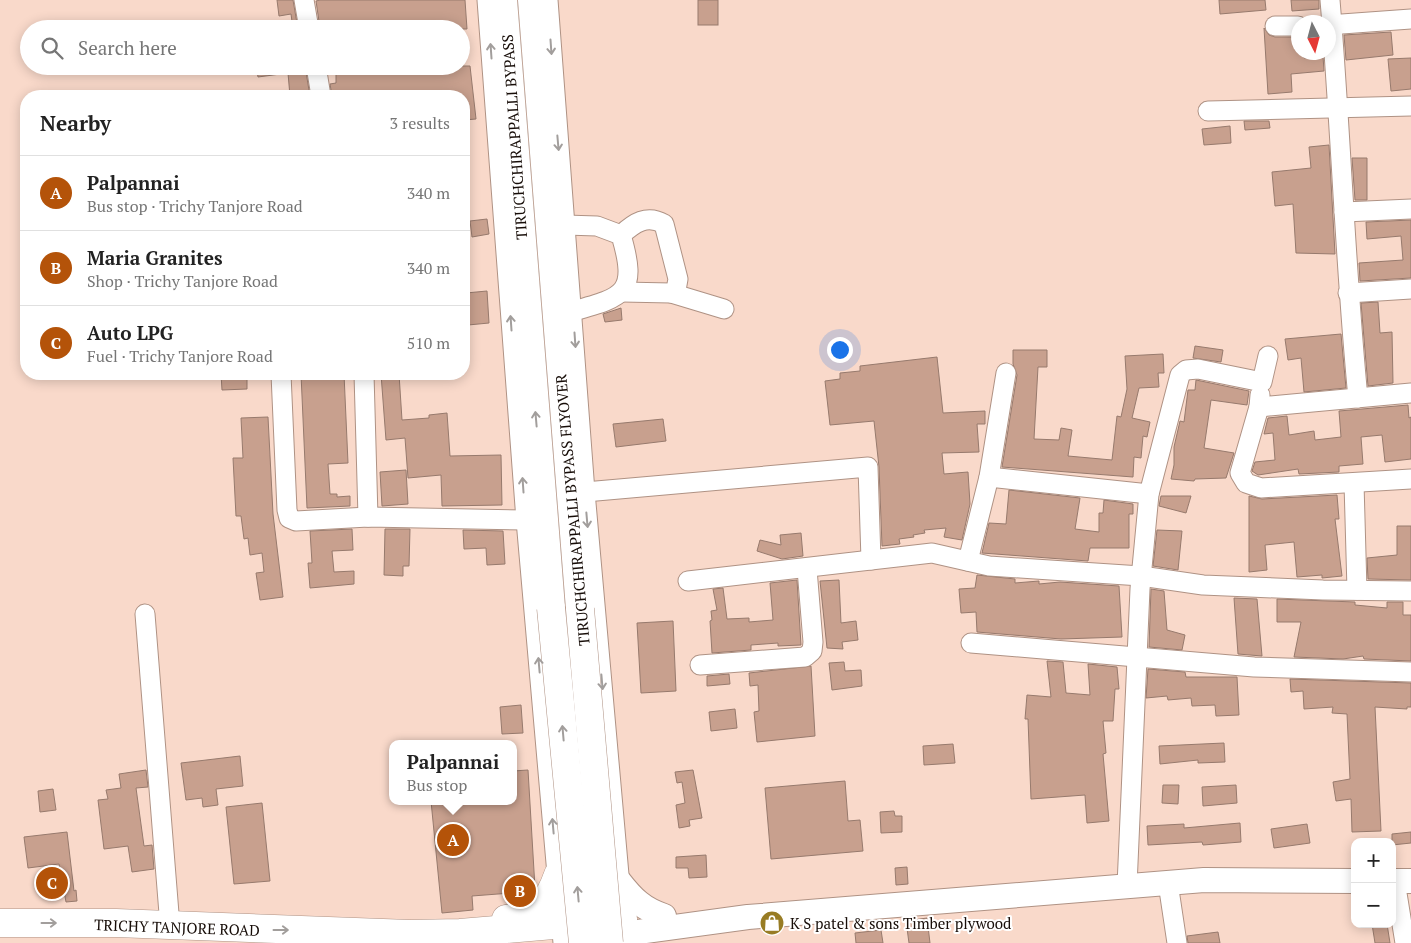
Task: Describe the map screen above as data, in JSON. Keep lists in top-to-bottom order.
{
  "streets": {
    "highway": ["TIRUCHCHIRAPPALLI BYPASS", "TIRUCHCHIRAPPALLI BYPASS FLYOVER", "TRICHY TANJORE ROAD"]
  },
  "crossings": [
    ["TIRUCHCHIRAPPALLI BYPASS", "TIRUCHCHIRAPPALLI BYPASS FLYOVER"],
    ["TIRUCHCHIRAPPALLI BYPASS FLYOVER", "TRICHY TANJORE ROAD"]
  ],
  "one_way": ["TRICHY TANJORE ROAD"],
  "places": {
    "shop": ["K S patel & sons Timber plywood"]
  },
  "north": "bottom",
  "page": {
    "search": "Search here",
    "heading": ["Nearby", "3 results"],
    "list": [
      {
        "mark": "A",
        "name": "Palpannai",
        "note": "Bus stop · Trichy Tanjore Road",
        "value": "340 m"
      },
      {
        "mark": "B",
        "name": "Maria Granites",
        "note": "Shop · Trichy Tanjore Road",
        "value": "340 m"
      },
      {
        "mark": "C",
        "name": "Auto LPG",
        "note": "Fuel · Trichy Tanjore Road",
        "value": "510 m"
      }
    ],
    "popup": ["Palpannai", "Bus stop"],
    "pins": ["A", "C", "B"],
    "map_buttons": ["+", "−"]
  }
}
